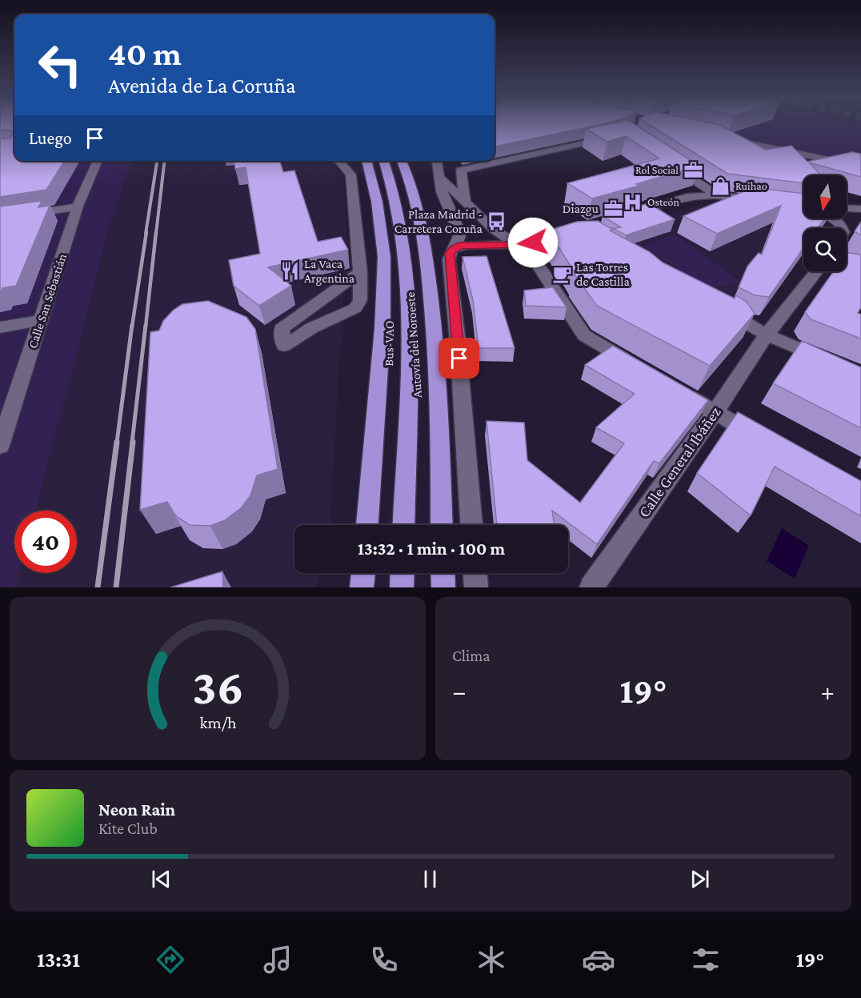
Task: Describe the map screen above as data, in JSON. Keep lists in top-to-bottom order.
{
  "streets": {
    "highway": ["Bus-VAO", "Autovía del Noroeste"],
    "street": ["Calle San Sebastián", "Calle General Ibáñez"]
  },
  "places": {
    "office": ["Rol Social", "Diazgu"],
    "shop": ["Ruihao"],
    "hospital": ["Osteón"],
    "bus stop": ["Plaza Madrid - Carretera Coruña"],
    "restaurant": ["La Vaca Argentina"],
    "cafe": ["Las Torres de Castilla"]
  },
  "north": "bottom",
  "page": {
    "turn": ["40 m", "Avenida de La Coruña"],
    "then": "Luego",
    "limit": "40",
    "trip": "13:32 · 1 min · 100 m",
    "tile": "Clima",
    "heat": ["−", "19°", "+"],
    "song": ["Neon Rain", "Kite Club"],
    "tabs": ["13:31", "19°"],
    "gauge": ["36", "km/h"]
  }
}
